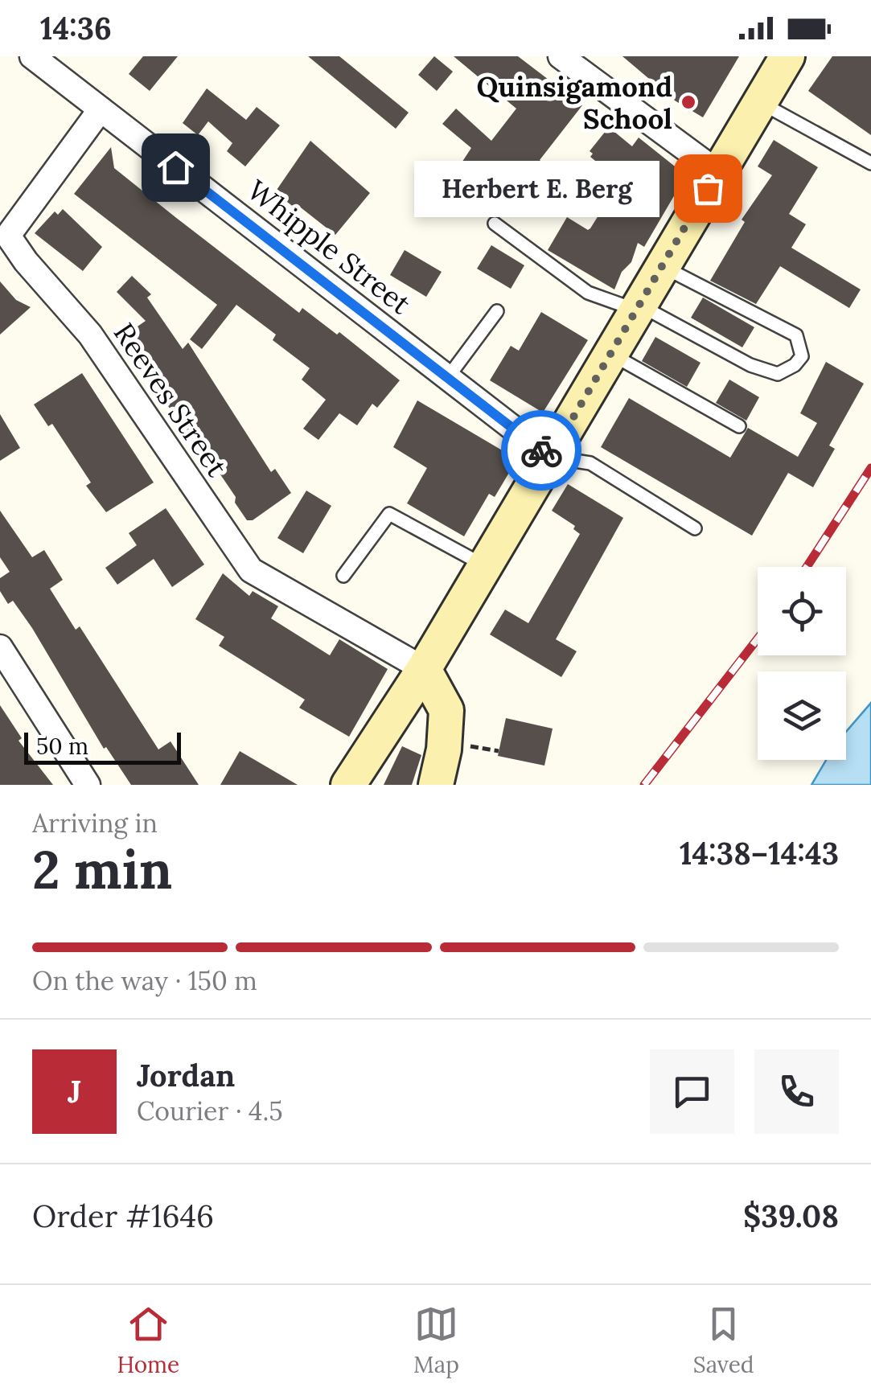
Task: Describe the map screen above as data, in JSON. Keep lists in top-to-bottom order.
{
  "streets": {
    "street": ["Whipple Street", "Reeves Street"]
  },
  "crossings": [
    ["Whipple Street", "Reeves Street"]
  ],
  "places": ["Quinsigamond School", "Herbert E. Berg"],
  "scale_bar": "50 m",
  "page": {
    "status": "14:36",
    "bubble": "Herbert E. Berg",
    "scale": "50 m",
    "heading": ["2 min", "Arriving in", "14:38–14:43"],
    "panel": [
      "Jordan",
      "Courier · 4.5",
      "Order #1646",
      "$39.08"
    ],
    "bar": "On the way · 150 m",
    "round": "J",
    "tabs": ["Home", "Map", "Saved"]
  }
}
